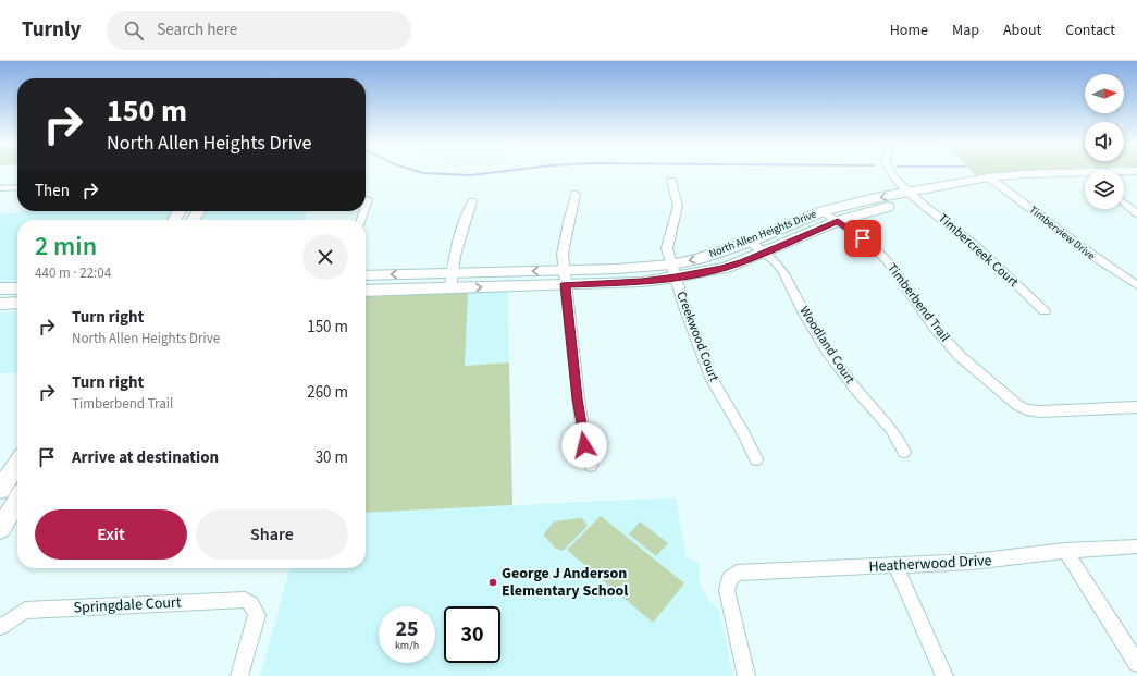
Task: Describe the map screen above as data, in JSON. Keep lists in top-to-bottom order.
{
  "streets": {
    "main road": ["North Allen Heights Drive"],
    "street": [
      "Timberview Drive",
      "Timbercreek Court",
      "Timberbend Trail",
      "Creekwood Court",
      "Woodland Court",
      "Heatherwood Drive",
      "Springdale Court"
    ]
  },
  "crossings": [
    ["Timberview Drive", "North Allen Heights Drive"],
    ["North Allen Heights Drive", "Timbercreek Court"],
    ["North Allen Heights Drive", "Timberbend Trail"],
    ["North Allen Heights Drive", "Creekwood Court"],
    ["North Allen Heights Drive", "Woodland Court"]
  ],
  "places": ["George J Anderson Elementary School"],
  "north": "right",
  "page": {
    "header": "Turnly",
    "search": "Search here",
    "nav": [
      "Home",
      "Map",
      "About",
      "Contact"
    ],
    "turn": ["150 m", "North Allen Heights Drive"],
    "then": "Then",
    "heading": ["2 min", "440 m · 22:04"],
    "list": [
      {
        "name": "Turn right",
        "note": "North Allen Heights Drive",
        "value": "150 m"
      },
      {
        "name": "Turn right",
        "note": "Timberbend Trail",
        "value": "260 m"
      },
      {
        "name": "Arrive at destination",
        "value": "30 m"
      }
    ],
    "buttons": ["Exit", "Share"],
    "speed": "25 km/h",
    "limit": "30"
  }
}
